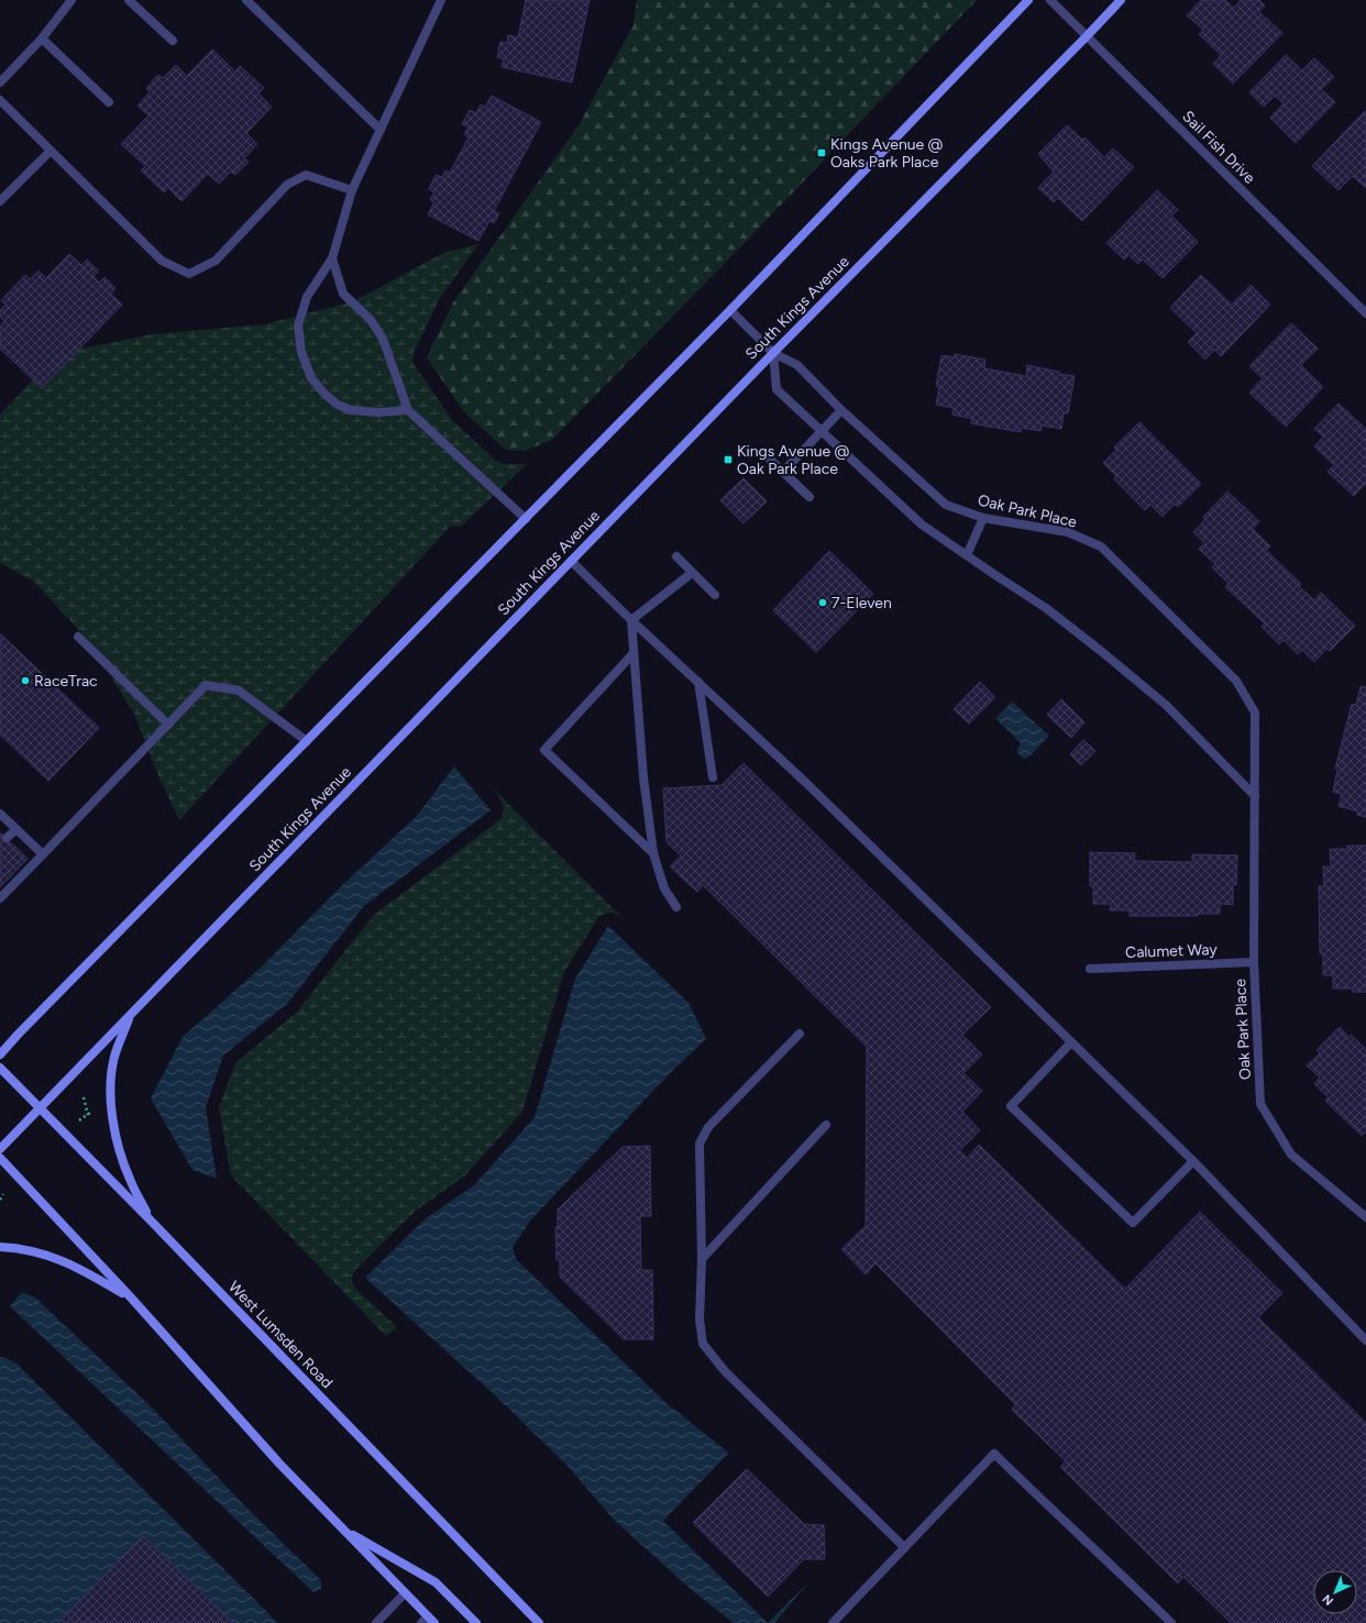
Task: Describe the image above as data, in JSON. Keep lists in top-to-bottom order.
{
  "streets": {
    "main road": ["South Kings Avenue", "West Lumsden Road"],
    "street": ["Sail Fish Drive", "Oak Park Place", "Calumet Way"]
  },
  "crossings": [
    ["Sail Fish Drive", "South Kings Avenue"],
    ["South Kings Avenue", "Oak Park Place"],
    ["South Kings Avenue", "West Lumsden Road"],
    ["Oak Park Place", "Calumet Way"]
  ],
  "places": {
    "transit": ["Kings Avenue @ Oaks Park Place", "Kings Avenue @ Oak Park Place"],
    "other": ["7-Eleven", "RaceTrac"]
  },
  "north": "bottom left"
}
